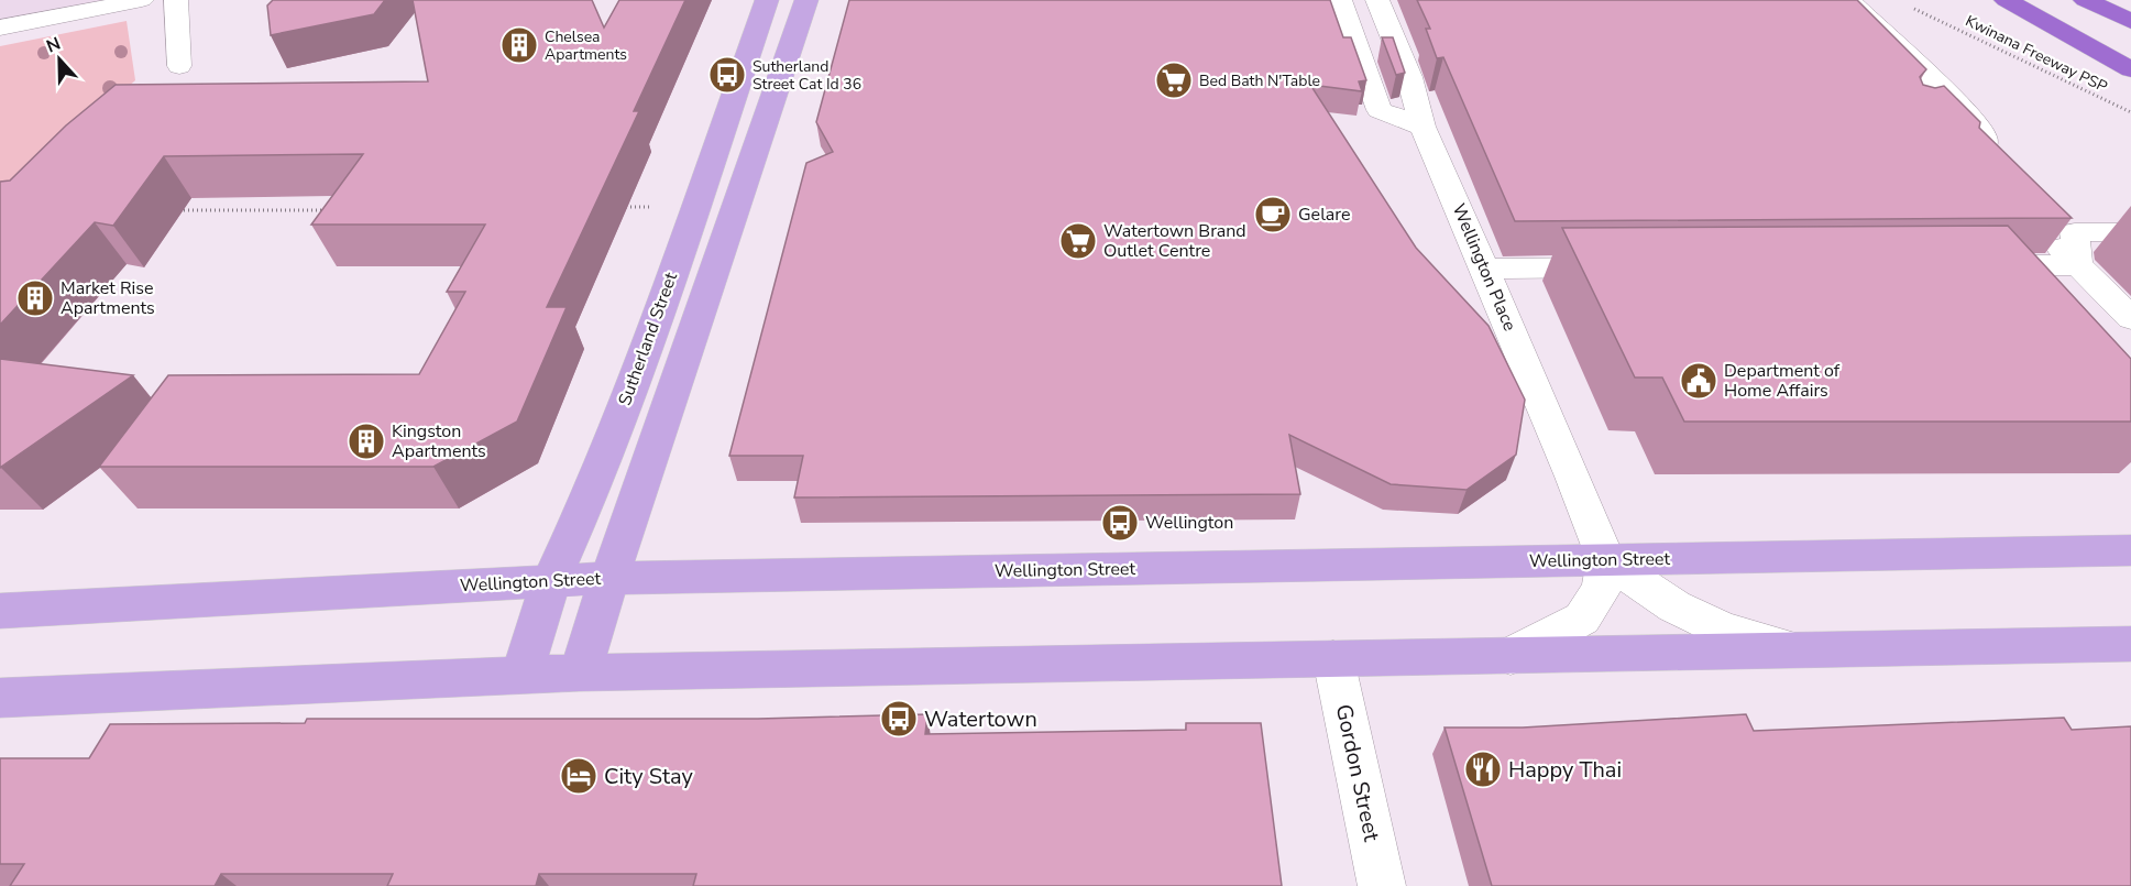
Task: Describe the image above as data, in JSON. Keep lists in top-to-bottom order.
{
  "streets": {
    "main road": ["Sutherland Street", "Wellington Street"],
    "street": ["Wellington Place", "Gordon Street"],
    "path": ["Kwinana Freeway PSP"]
  },
  "crossings": [
    ["Wellington Place", "Wellington Street"],
    ["Sutherland Street", "Wellington Street"]
  ],
  "places": {
    "building": ["Chelsea Apartments", "Market Rise Apartments", "Kingston Apartments"],
    "bus stop": ["Sutherland Street Cat Id 36", "Wellington", "Watertown"],
    "supermarket": ["Bed Bath N'Table", "Watertown Brand Outlet Centre"],
    "cafe": ["Gelare"],
    "public building": ["Department of Home Affairs"],
    "restaurant": ["Happy Thai"],
    "hotel": ["City Stay"]
  },
  "north": "top"
}
